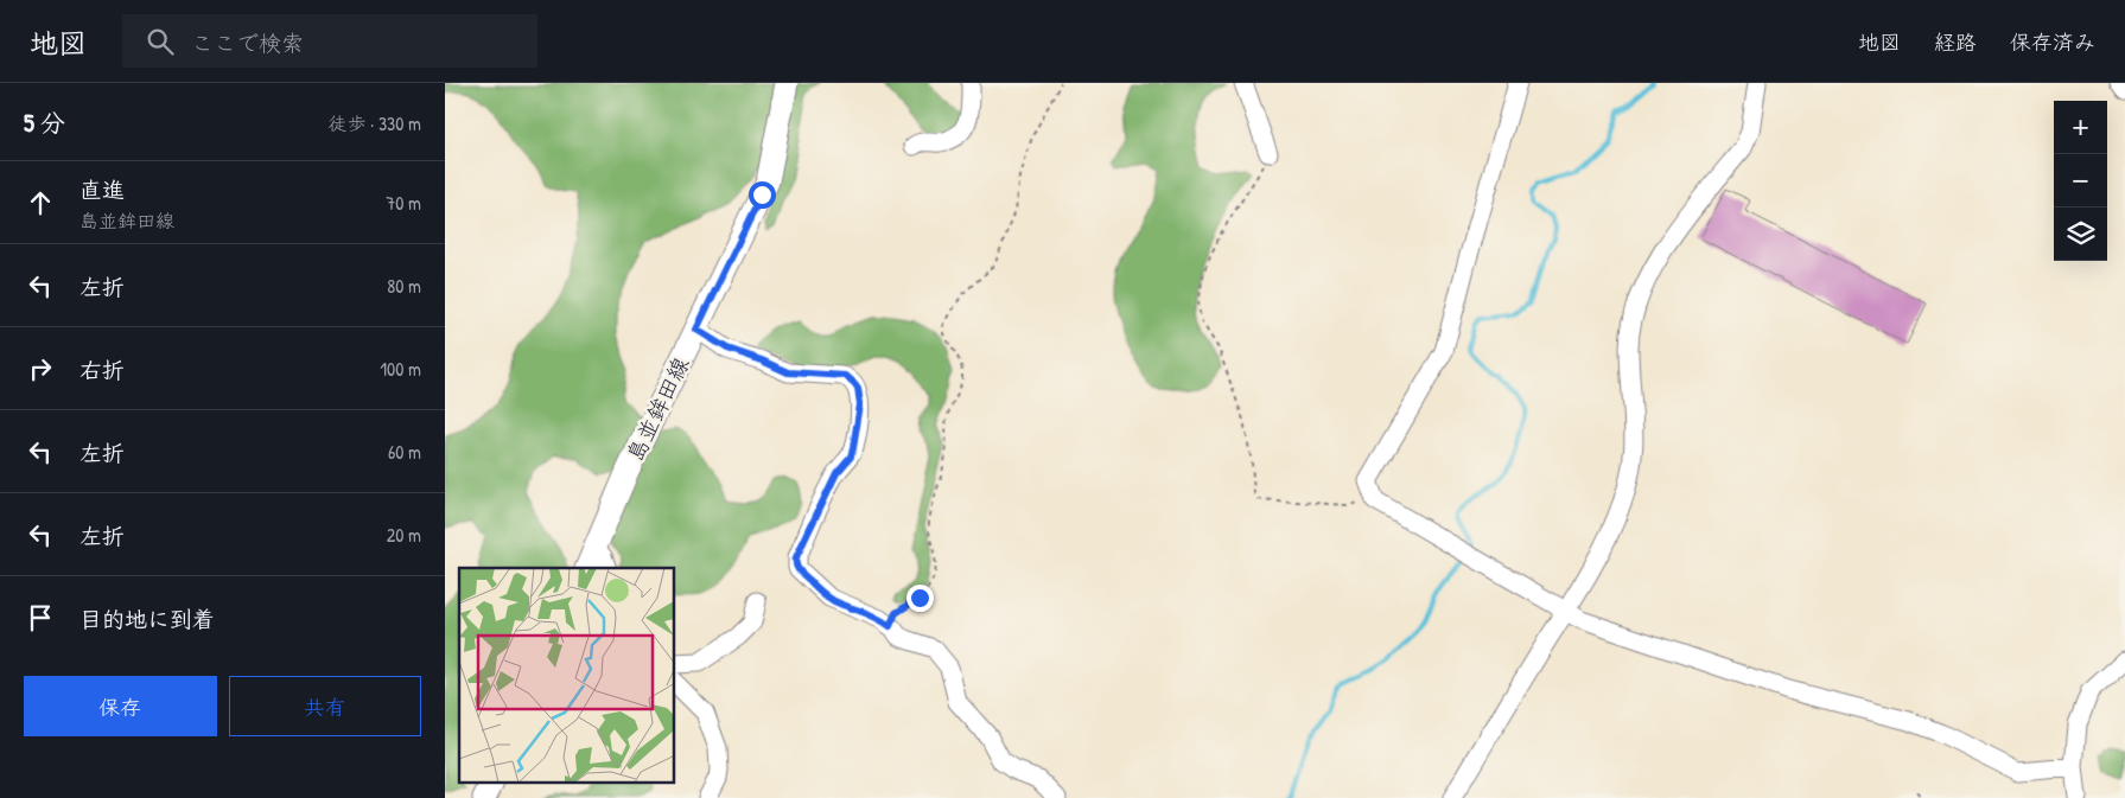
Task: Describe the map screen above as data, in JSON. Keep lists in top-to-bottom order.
{
  "streets": {
    "main road": ["島並鉾田線"]
  },
  "page": {
    "header": "地図",
    "search": "ここで検索",
    "nav": ["地図", "経路", "保存済み"],
    "heading": ["5 分", "徒歩 · 330 m"],
    "map_buttons": ["+", "−"],
    "list": [
      ["直進", "島並鉾田線", "70 m"],
      ["左折", "80 m"],
      ["右折", "100 m"],
      ["左折", "60 m"],
      ["左折", "20 m"],
      "目的地に到着"
    ],
    "buttons": ["保存", "共有"]
  }
}
